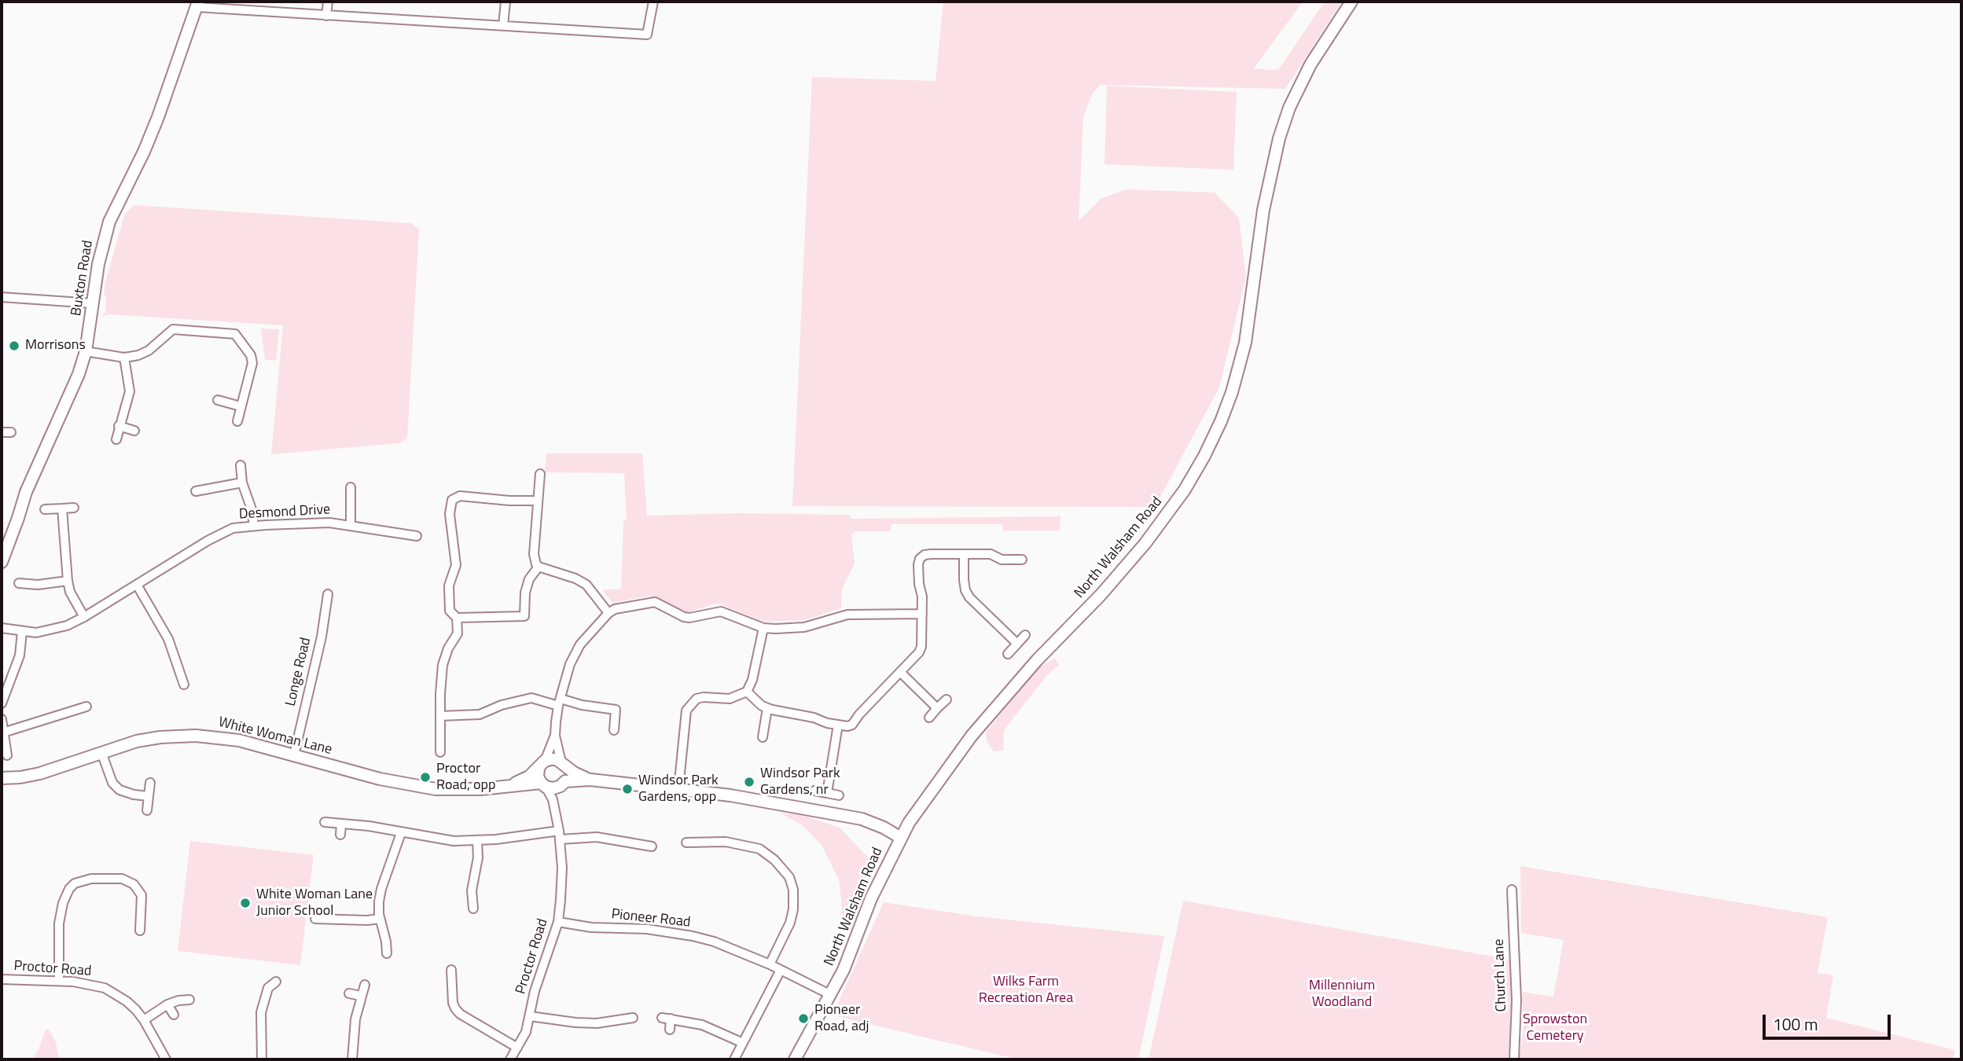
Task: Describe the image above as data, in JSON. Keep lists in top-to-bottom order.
{
  "streets": {
    "street": [
      "Buxton Road",
      "Desmond Drive",
      "North Walsham Road",
      "Longe Road",
      "White Woman Lane",
      "Pioneer Road",
      "Proctor Road",
      "Church Lane"
    ]
  },
  "crossings": [
    ["North Walsham Road", "White Woman Lane"],
    ["North Walsham Road", "Pioneer Road"],
    ["Longe Road", "White Woman Lane"],
    ["White Woman Lane", "Proctor Road"],
    ["Pioneer Road", "Proctor Road"]
  ],
  "parks": ["Wilks Farm Recreation Area", "Millennium Woodland", "Sprowston Cemetery"],
  "places": [
    "Morrisons",
    "Proctor Road, opp",
    "Windsor Park Gardens, nr",
    "Windsor Park Gardens, opp",
    "White Woman Lane Junior School",
    "Pioneer Road, adj"
  ],
  "scale_bar": "100 m"
}
